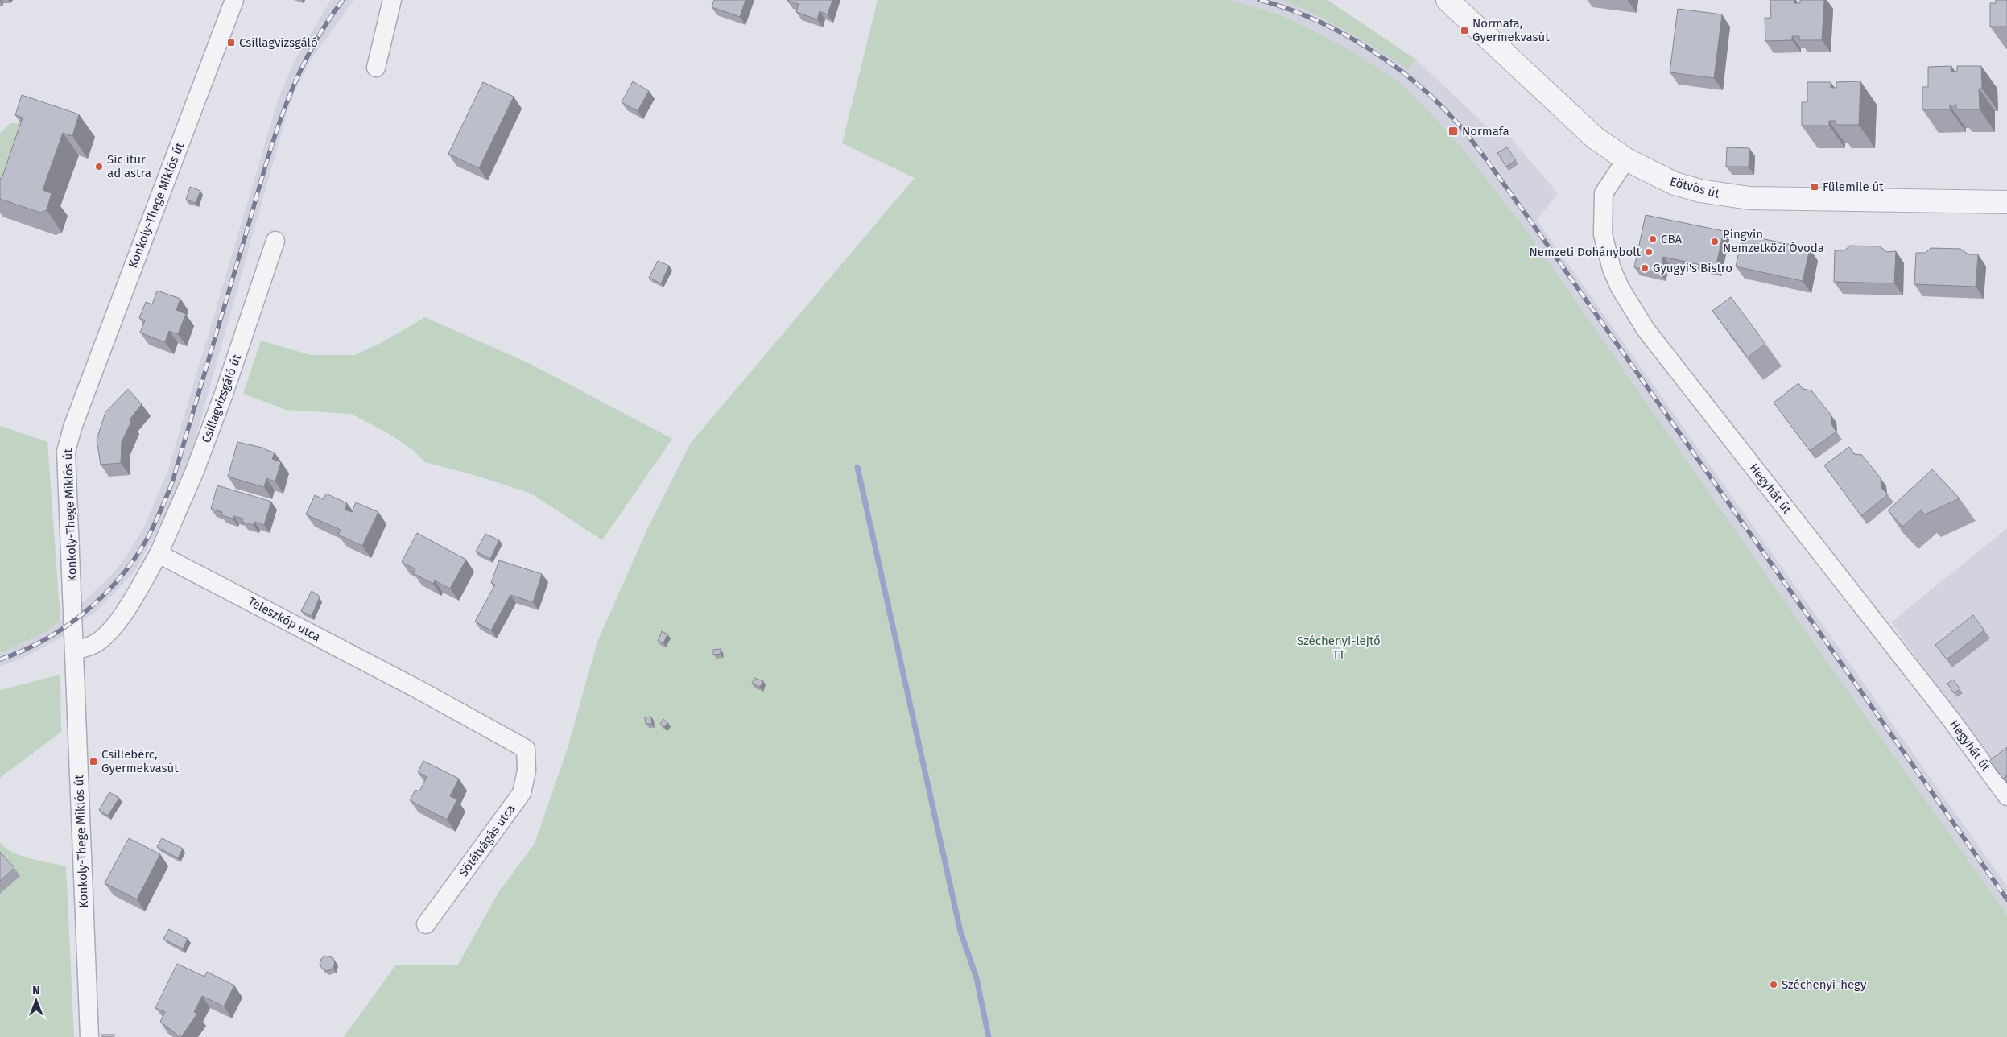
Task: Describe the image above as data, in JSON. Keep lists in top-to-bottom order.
{
  "streets": {
    "street": [
      "Eötvös út",
      "Konkoly-Thege Miklós út",
      "Csillagvizsgáló út",
      "Hegyhát út",
      "Teleszkóp utca",
      "Sötétvágás utca"
    ]
  },
  "crossings": [
    ["Eötvös út", "Hegyhát út"],
    ["Csillagvizsgáló út", "Teleszkóp utca"],
    ["Teleszkóp utca", "Sötétvágás utca"]
  ],
  "parks": ["Széchenyi-lejtő TT"],
  "places": {
    "transit": [
      "Normafa, Gyermekvasút",
      "Csillagvizsgáló",
      "Normafa",
      "Fülemile út",
      "Csillebérc, Gyermekvasút"
    ],
    "other": [
      "Sic itur ad astra",
      "CBA",
      "Pingvin Nemzetközi Óvoda",
      "Nemzeti Dohánybolt",
      "Gyugyi's Bistro",
      "Széchenyi-hegy"
    ]
  },
  "north": "top"
}
